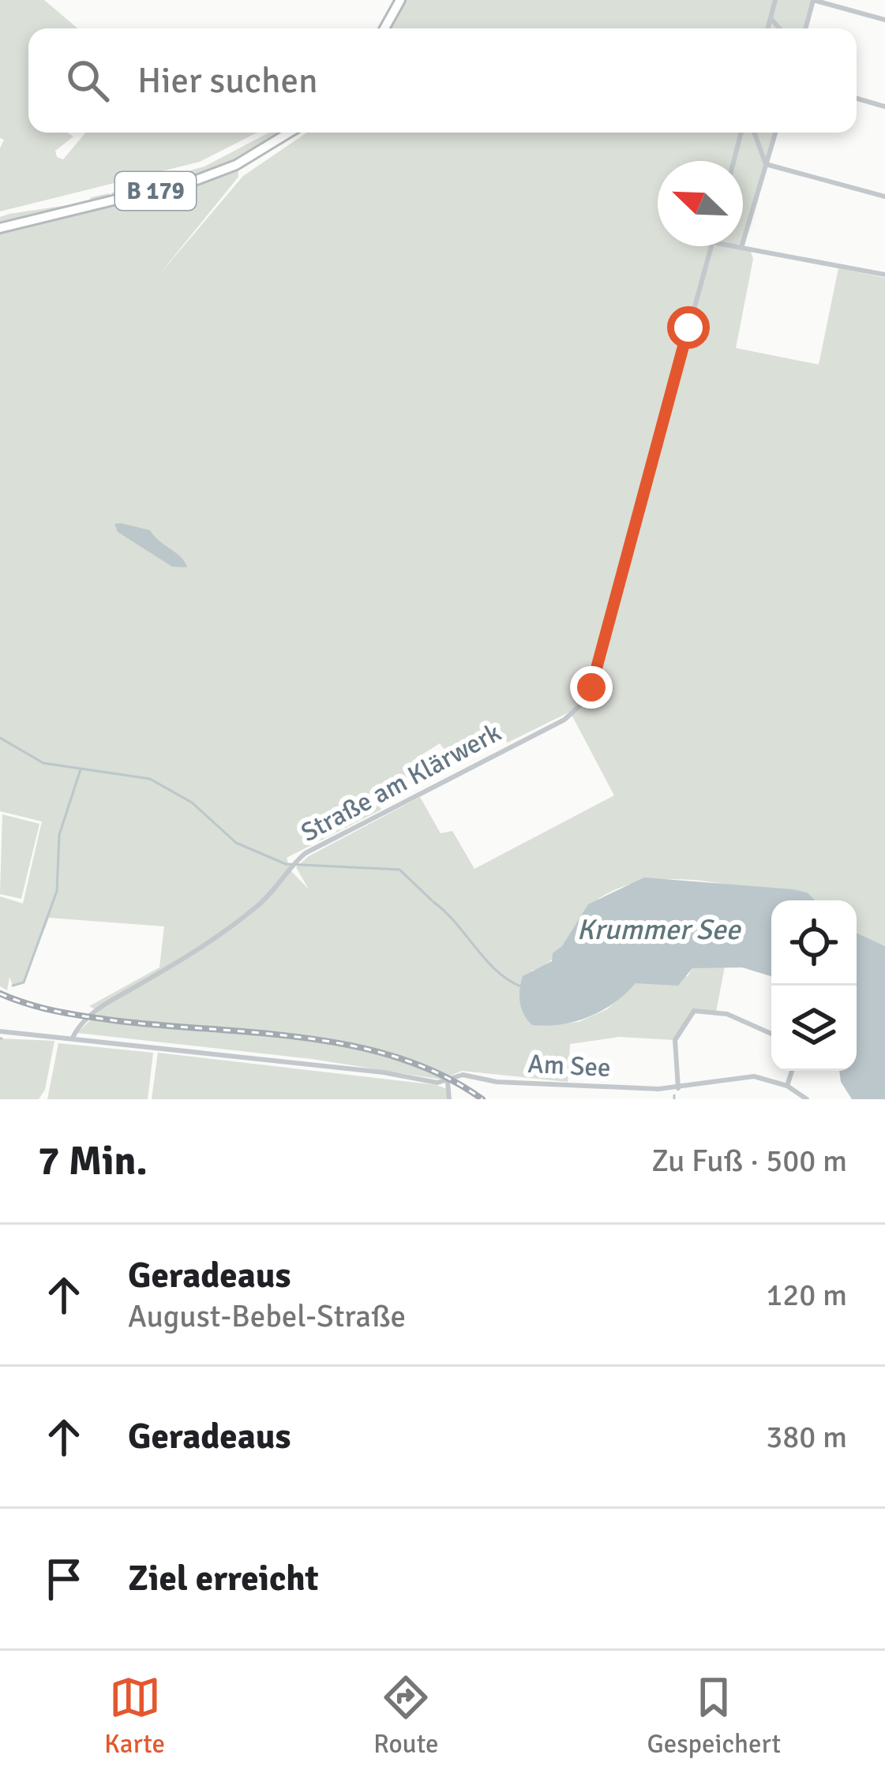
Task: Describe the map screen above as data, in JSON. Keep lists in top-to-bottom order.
{
  "streets": {
    "main road": ["B 179"],
    "street": ["Straße am Klärwerk", "Am See"]
  },
  "water": ["Krummer See"],
  "north": "top left",
  "page": {
    "search": "Hier suchen",
    "heading": ["7 Min.", "Zu Fuß · 500 m"],
    "list": [
      ["Geradeaus", "August-Bebel-Straße", "120 m"],
      ["Geradeaus", "380 m"],
      "Ziel erreicht"
    ],
    "nav": ["Karte", "Route", "Gespeichert"]
  }
}
